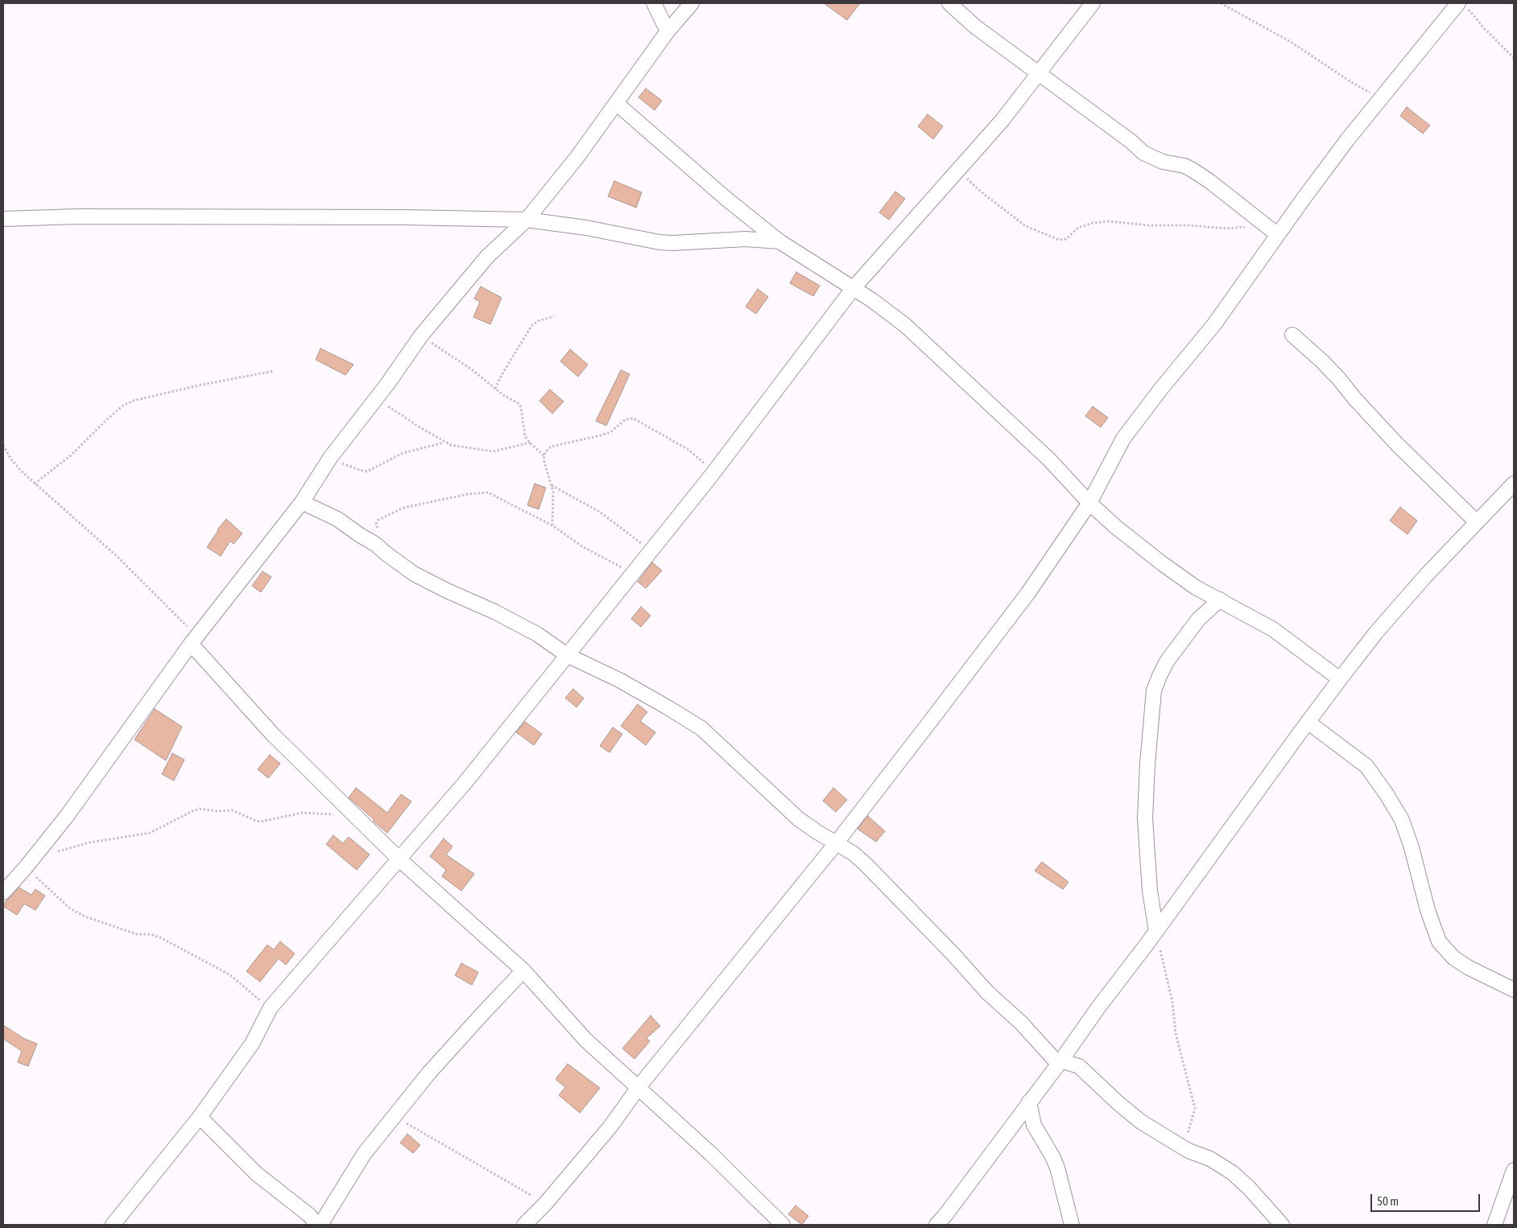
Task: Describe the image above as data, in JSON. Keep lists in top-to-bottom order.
{
  "scale_bar": "50 m"
}
